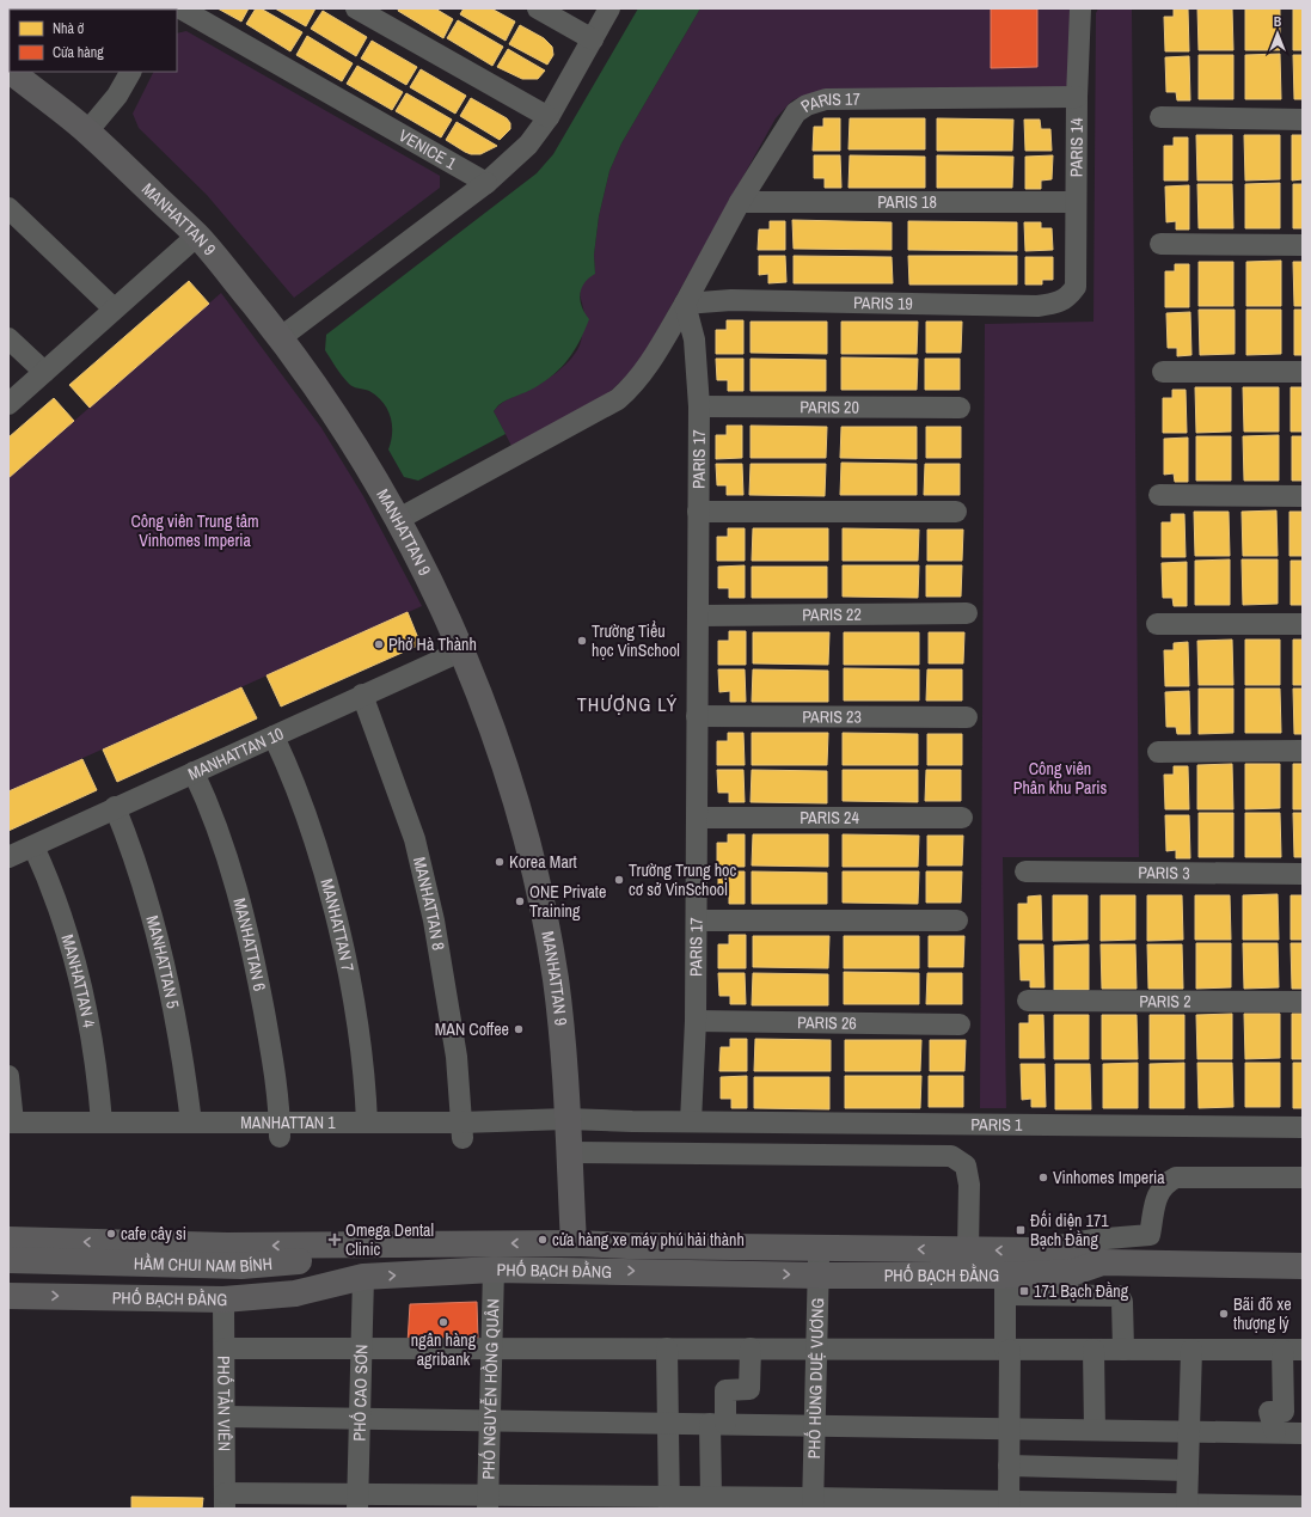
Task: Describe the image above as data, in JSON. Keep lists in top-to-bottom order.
{
  "streets": {
    "main road": ["MANHATTAN 9", "HẦM CHUI NAM BÍNH", "PHỐ BẠCH ĐẰNG"],
    "street": [
      "PARIS 17",
      "PARIS 14",
      "VENICE 1",
      "PARIS 18",
      "PARIS 19",
      "PARIS 20",
      "PARIS 22",
      "PARIS 23",
      "MANHATTAN 10",
      "PARIS 24",
      "PARIS 3",
      "MANHATTAN 8",
      "MANHATTAN 7",
      "MANHATTAN 6",
      "MANHATTAN 5",
      "MANHATTAN 4",
      "PARIS 2",
      "PARIS 26",
      "MANHATTAN 1",
      "PARIS 1",
      "PHỐ HÙNG DUỆ VƯƠNG",
      "PHỐ NGUYỄN HỒNG QUÂN",
      "PHỐ CAO SƠN",
      "PHỐ TẢN VIÊN"
    ]
  },
  "crossings": [
    ["PARIS 17", "PARIS 14"],
    ["PARIS 17", "PARIS 18"],
    ["PARIS 17", "PARIS 19"],
    ["PARIS 17", "PARIS 20"],
    ["PARIS 17", "PARIS 22"],
    ["PARIS 17", "PARIS 23"],
    ["PARIS 17", "PARIS 24"],
    ["PARIS 17", "PARIS 26"],
    ["PARIS 17", "PARIS 1"],
    ["PARIS 14", "PARIS 18"],
    ["PARIS 14", "PARIS 19"],
    ["MANHATTAN 9", "MANHATTAN 10"],
    ["MANHATTAN 9", "MANHATTAN 1"],
    ["MANHATTAN 9", "PARIS 1"],
    ["MANHATTAN 9", "PHỐ BẠCH ĐẰNG"],
    ["MANHATTAN 10", "MANHATTAN 8"],
    ["MANHATTAN 10", "MANHATTAN 7"],
    ["MANHATTAN 10", "MANHATTAN 6"],
    ["MANHATTAN 10", "MANHATTAN 5"],
    ["MANHATTAN 10", "MANHATTAN 4"],
    ["MANHATTAN 8", "MANHATTAN 1"],
    ["MANHATTAN 7", "MANHATTAN 1"],
    ["MANHATTAN 6", "MANHATTAN 1"],
    ["MANHATTAN 5", "MANHATTAN 1"],
    ["MANHATTAN 4", "MANHATTAN 1"],
    ["MANHATTAN 1", "PARIS 1"],
    ["HẦM CHUI NAM BÍNH", "PHỐ BẠCH ĐẰNG"],
    ["HẦM CHUI NAM BÍNH", "PHỐ CAO SƠN"],
    ["PHỐ BẠCH ĐẰNG", "PHỐ HÙNG DUỆ VƯƠNG"],
    ["PHỐ BẠCH ĐẰNG", "PHỐ NGUYỄN HỒNG QUÂN"],
    ["PHỐ BẠCH ĐẰNG", "PHỐ CAO SƠN"],
    ["PHỐ BẠCH ĐẰNG", "PHỐ TẢN VIÊN"]
  ],
  "districts": ["THƯỢNG LÝ"],
  "parks": ["Công viên Trung tâm Vinhomes Imperia", "Công viên Phân khu Paris"],
  "places": {
    "other": [
      "Trường Tiểu học VinSchool",
      "Phở Hà Thành",
      "Korea Mart",
      "Trường Trung học cơ sở VinSchool",
      "ONE Private Training",
      "MAN Coffee",
      "Vinhomes Imperia",
      "cafe cây si",
      "cửa hàng xe máy phú hải thành",
      "Bãi đõ xe thượng lý",
      "ngân hàng agribank"
    ],
    "transit": ["Đối diện 171 Bạch Đằng", "171 Bạch Đằng"],
    "health": ["Omega Dental Clinic"]
  },
  "legend": ["Nhà ở", "Cửa hàng"],
  "north": "top"
}
